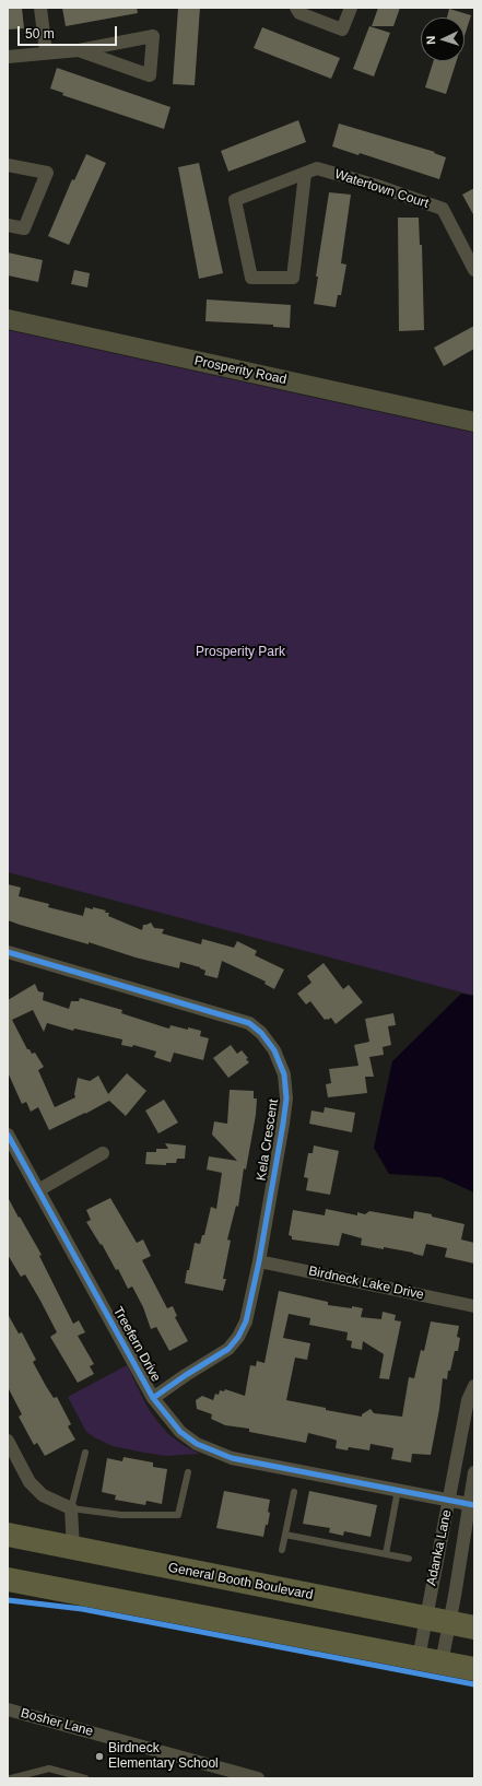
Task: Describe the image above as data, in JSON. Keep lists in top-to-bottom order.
{
  "streets": {
    "highway": ["General Booth Boulevard"],
    "street": [
      "Watertown Court",
      "Prosperity Road",
      "Kela Crescent",
      "Birdneck Lake Drive",
      "Treefern Drive",
      "Adanka Lane",
      "Bosher Lane"
    ]
  },
  "crossings": [
    ["Kela Crescent", "Birdneck Lake Drive"],
    ["Kela Crescent", "Treefern Drive"],
    ["Treefern Drive", "Adanka Lane"],
    ["Adanka Lane", "General Booth Boulevard"]
  ],
  "parks": ["Prosperity Park"],
  "places": ["Birdneck Elementary School"],
  "scale_bar": "50 m",
  "north": "left"
}
